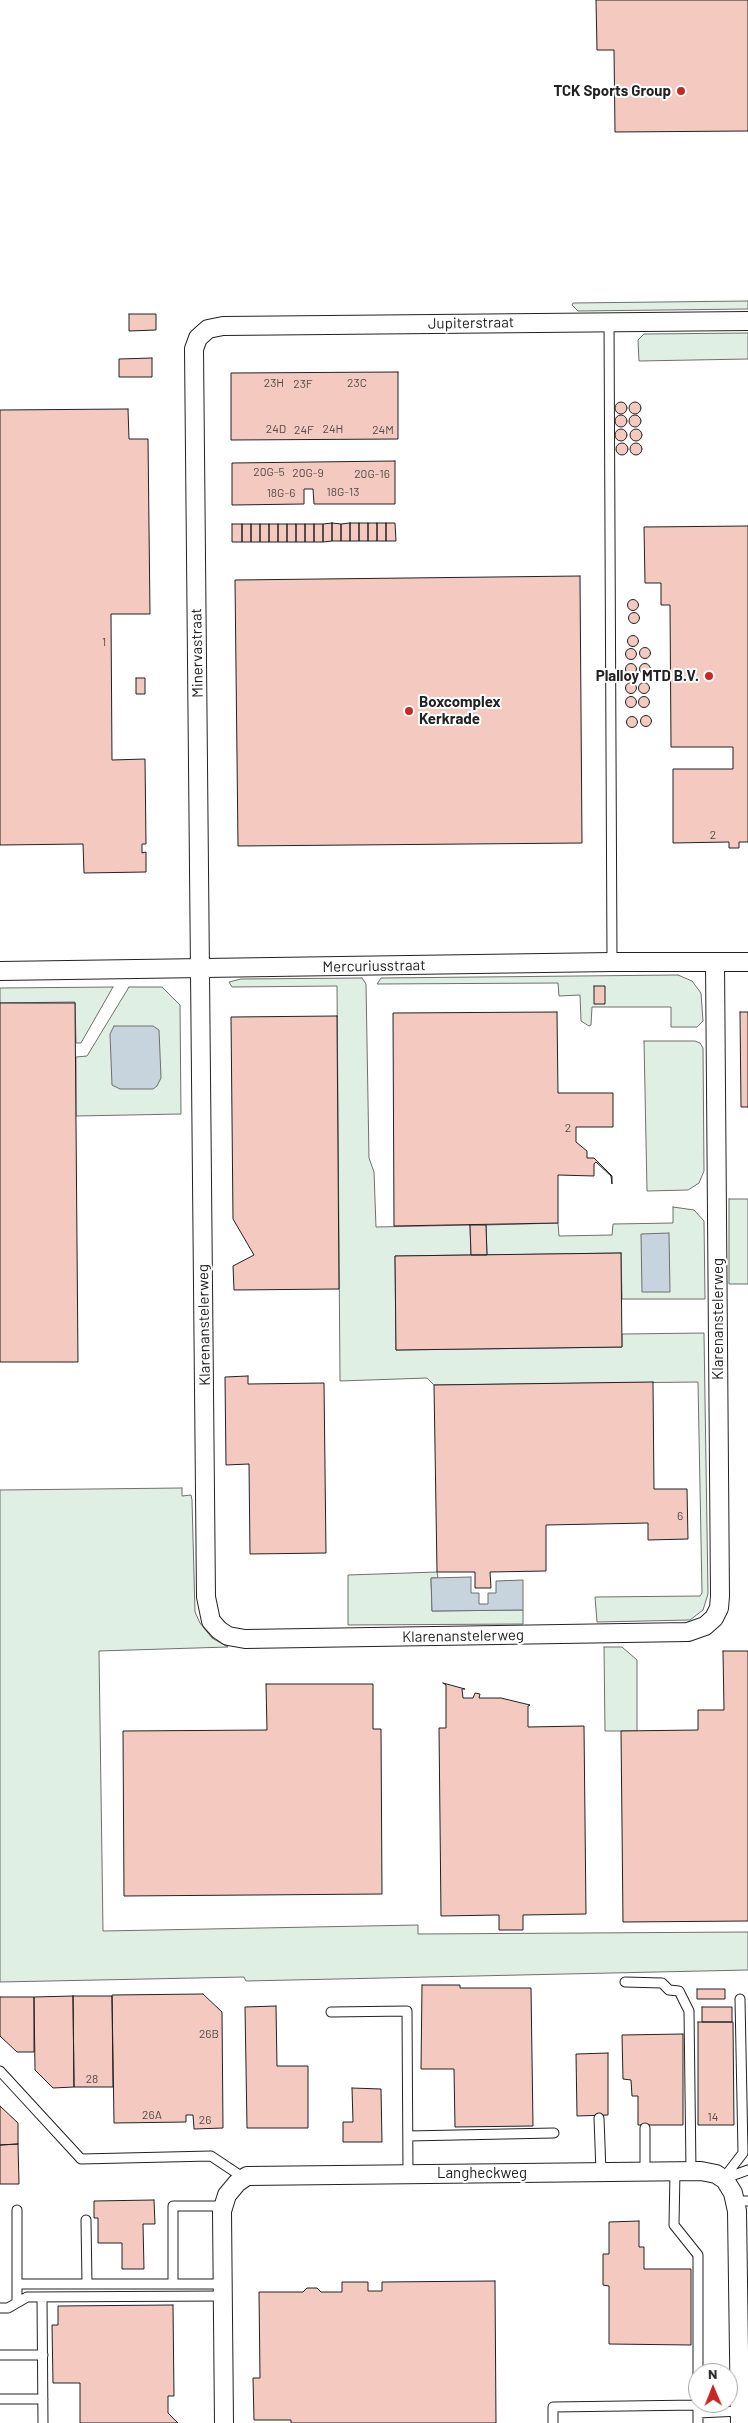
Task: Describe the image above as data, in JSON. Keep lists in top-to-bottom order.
{
  "streets": {
    "street": [
      "Jupiterstraat",
      "Minervastraat",
      "Mercuriusstraat",
      "Klarenanstelerweg",
      "Langheckweg"
    ]
  },
  "crossings": [
    ["Jupiterstraat", "Minervastraat"],
    ["Minervastraat", "Mercuriusstraat"],
    ["Minervastraat", "Klarenanstelerweg"],
    ["Mercuriusstraat", "Klarenanstelerweg"]
  ],
  "places": ["TCK Sports Group", "Plalloy MTD B.V.", "Boxcomplex Kerkrade"],
  "house_numbers": [
    "23H",
    "23C",
    "23F",
    "24D",
    "24H",
    "24F",
    "24M",
    "20G-5",
    "20G-9",
    "20G-16",
    "18G-13",
    "18G-6",
    "1",
    "2",
    "2",
    "6",
    "26B",
    "28",
    "26A",
    "14",
    "26"
  ],
  "north": "top"
}
